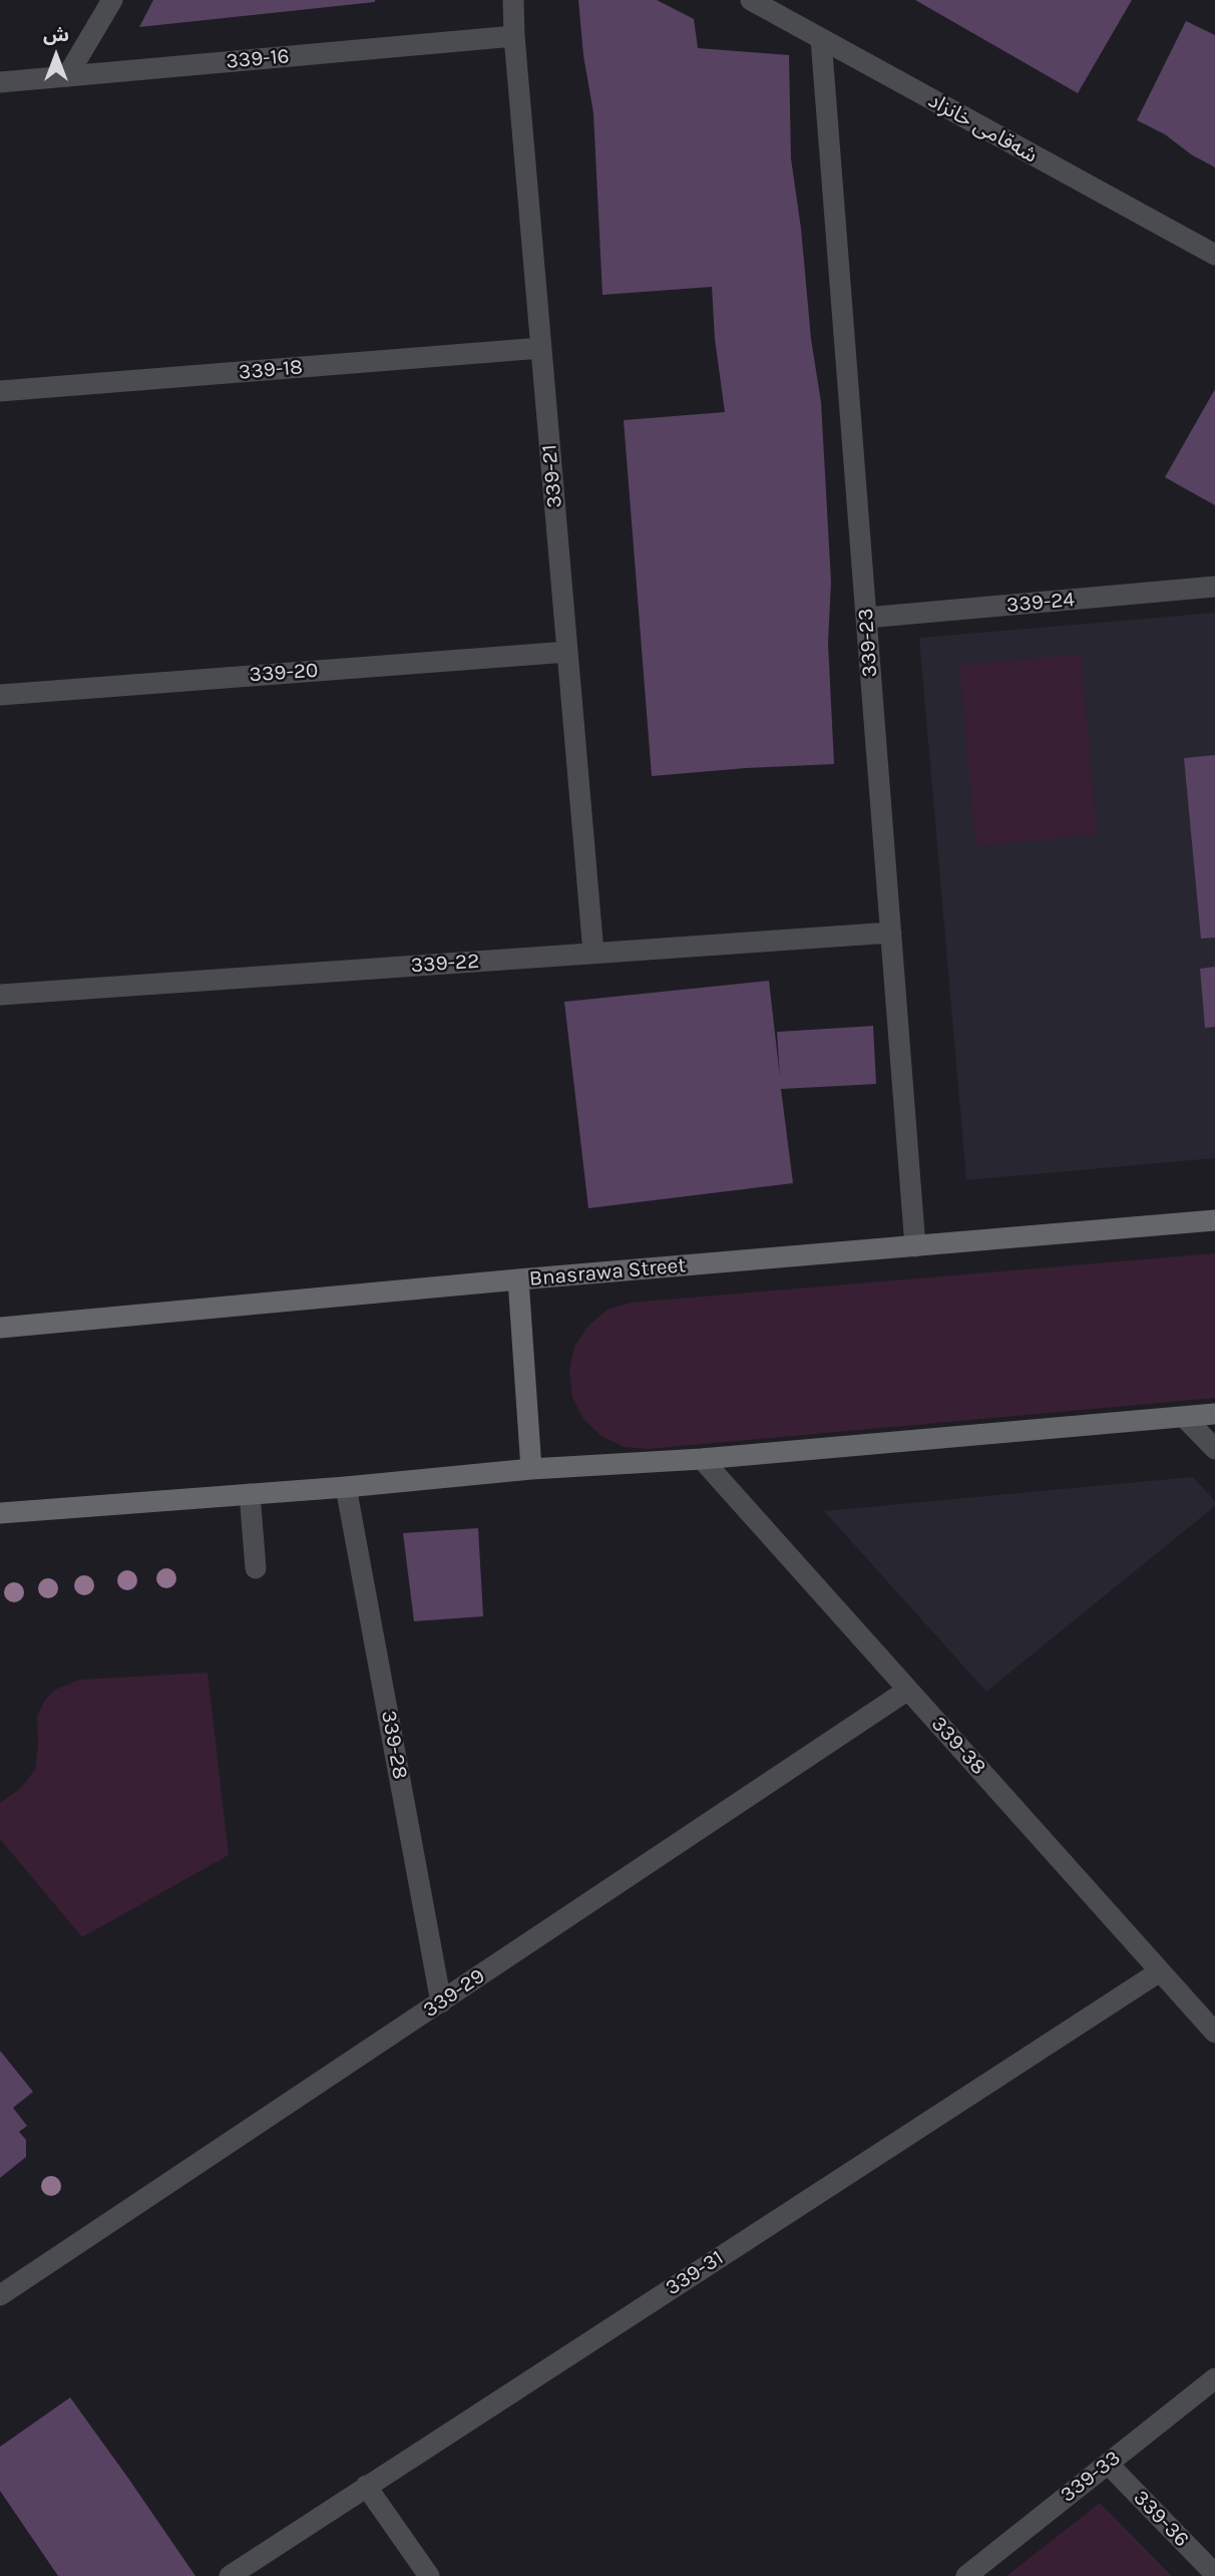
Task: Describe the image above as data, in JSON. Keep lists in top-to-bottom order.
{
  "streets": {
    "main road": ["Bnasrawa Street"],
    "street": [
      "339-16",
      "شەقامی خانزاد",
      "339-18",
      "339-21",
      "339-24",
      "339-23",
      "339-20",
      "339-22",
      "339-28",
      "339-38",
      "339-29",
      "339-31",
      "339-33",
      "339-36"
    ]
  },
  "crossings": [
    ["339-16", "339-21"],
    ["شەقامی خانزاد", "339-23"],
    ["339-18", "339-21"],
    ["339-21", "339-20"],
    ["339-21", "339-22"],
    ["339-24", "339-23"],
    ["339-23", "339-22"],
    ["339-23", "Bnasrawa Street"],
    ["339-28", "339-29"],
    ["339-38", "339-29"],
    ["339-38", "339-31"],
    ["339-33", "339-36"]
  ],
  "north": "top"
}
